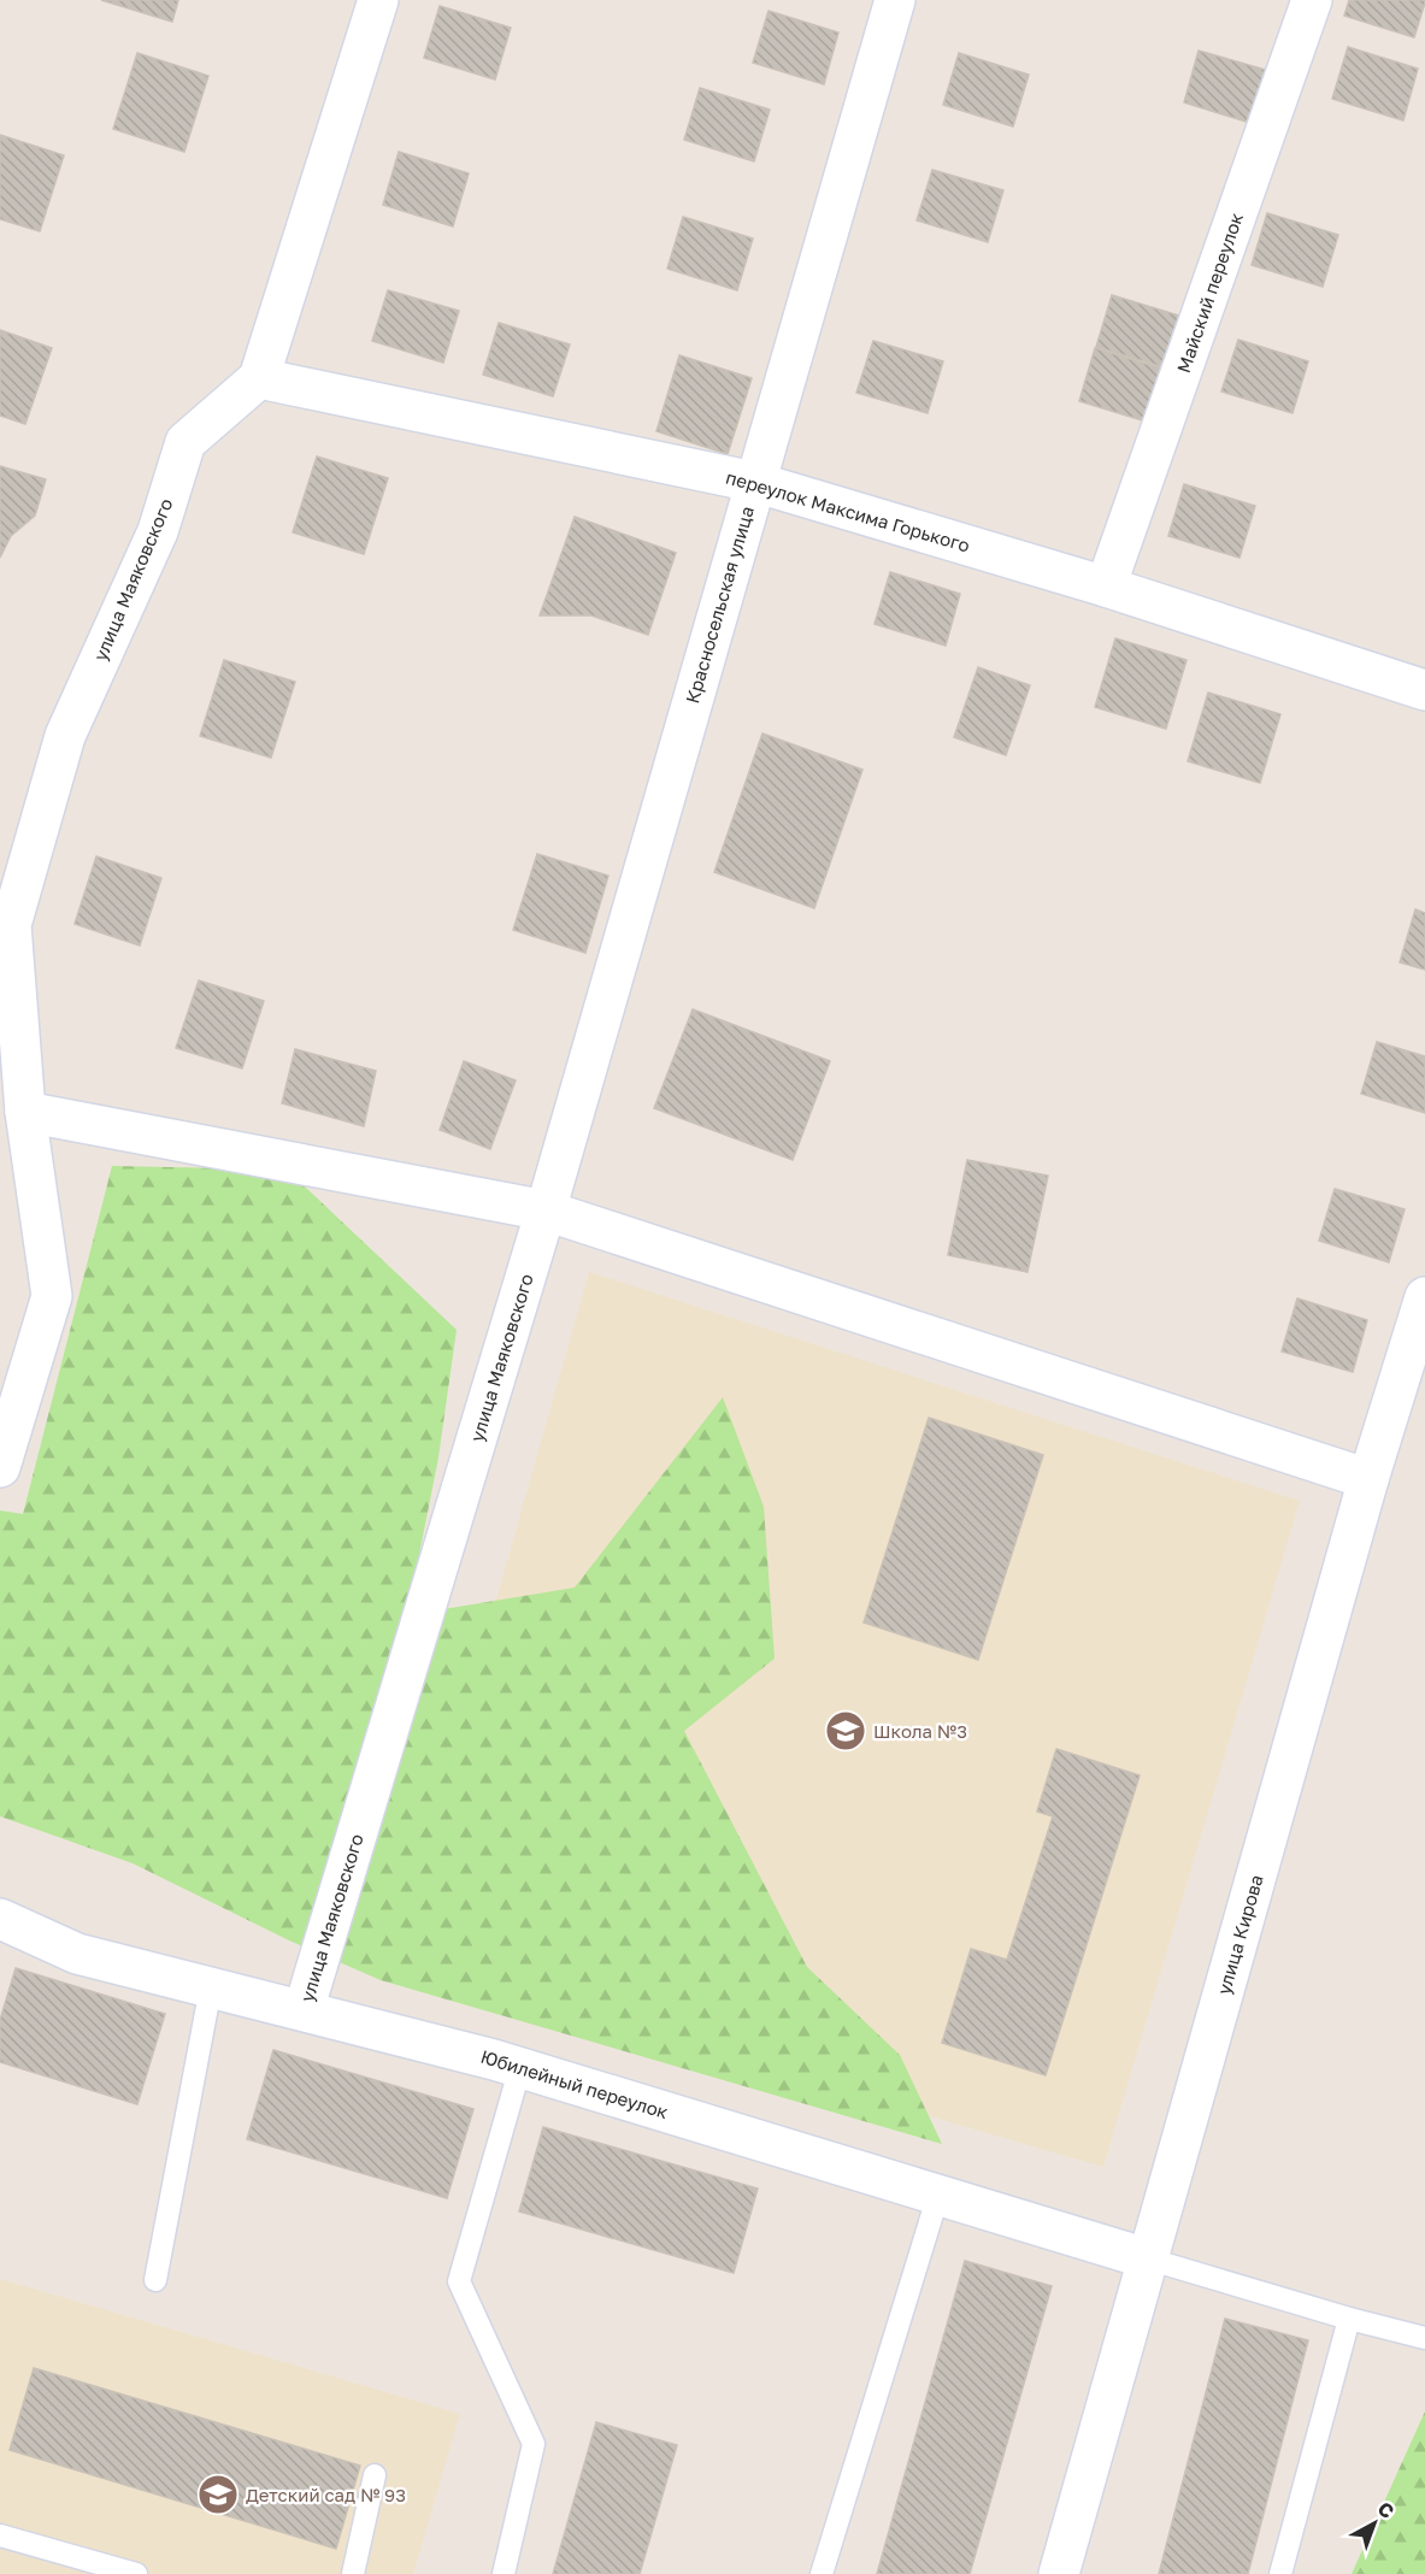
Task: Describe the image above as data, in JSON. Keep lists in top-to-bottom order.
{
  "streets": {
    "street": [
      "Майский переулок",
      "переулок Максима Горького",
      "улица Маяковского",
      "Красносельская улица",
      "улица Кирова",
      "Юбилейный переулок"
    ]
  },
  "crossings": [
    ["Майский переулок", "переулок Максима Горького"],
    ["переулок Максима Горького", "улица Маяковского"],
    ["переулок Максима Горького", "Красносельская улица"],
    ["улица Маяковского", "Красносельская улица"],
    ["улица Маяковского", "Юбилейный переулок"],
    ["улица Кирова", "Юбилейный переулок"]
  ],
  "places": {
    "school or university": ["Школа №3", "Детский сад № 93"]
  },
  "north": "top right"
}
